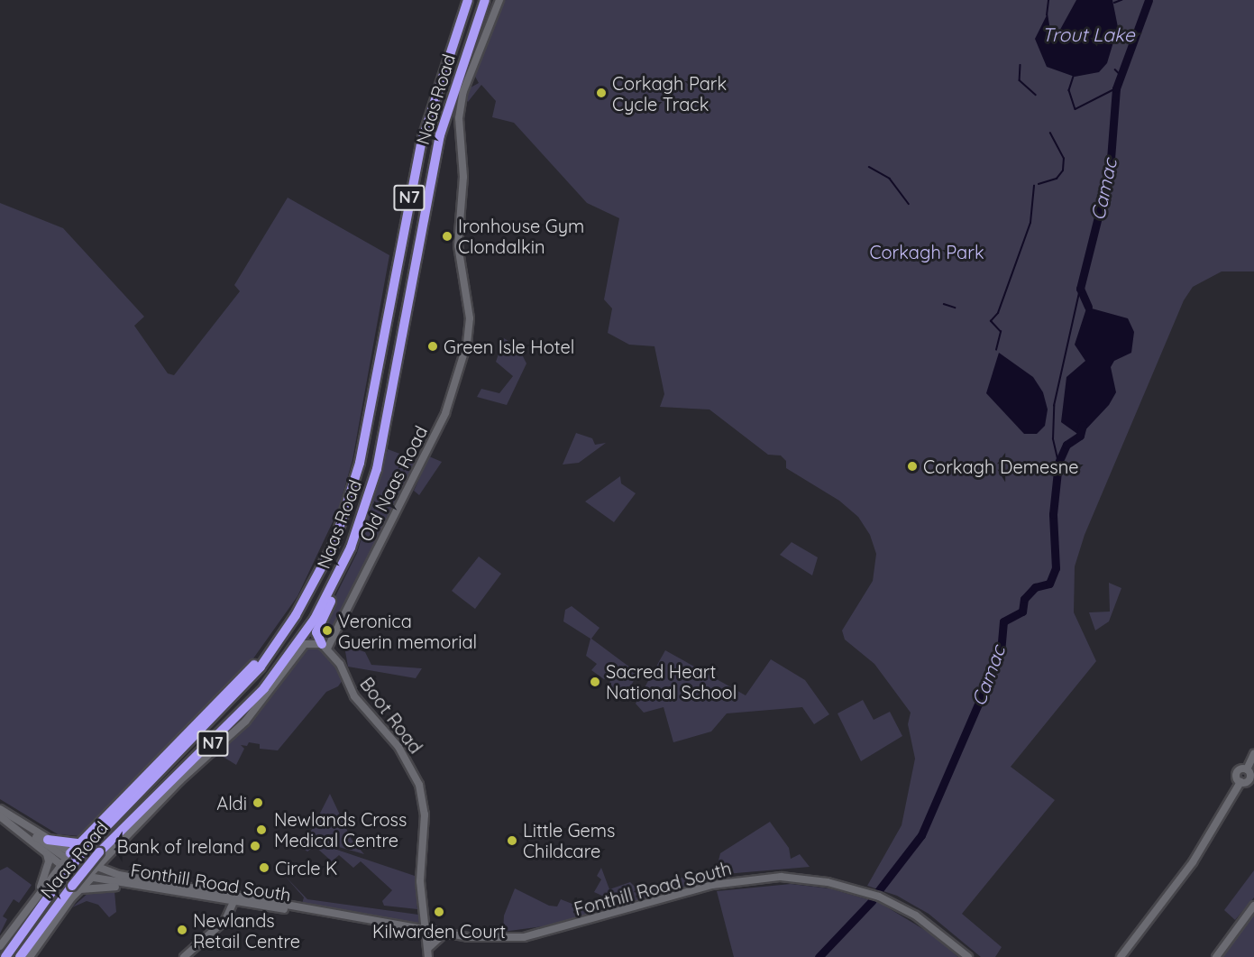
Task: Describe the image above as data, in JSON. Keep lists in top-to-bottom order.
{
  "streets": {
    "highway": ["Naas Road", "N7"],
    "main road": ["Old Naas Road", "Boot Road", "Fonthill Road South"]
  },
  "crossings": [
    ["Naas Road", "Fonthill Road South"],
    ["Old Naas Road", "Boot Road"],
    ["Boot Road", "Fonthill Road South"]
  ],
  "water": ["Trout Lake", "Camac"],
  "parks": ["Corkagh Park"],
  "places": [
    "Corkagh Park Cycle Track",
    "Ironhouse Gym Clondalkin",
    "Green Isle Hotel",
    "Corkagh Demesne",
    "Veronica Guerin memorial",
    "Sacred Heart National School",
    "Aldi",
    "Newlands Cross Medical Centre",
    "Little Gems Childcare",
    "Bank of Ireland",
    "Circle K",
    "Kilwarden Court",
    "Newlands Retail Centre"
  ]
}
